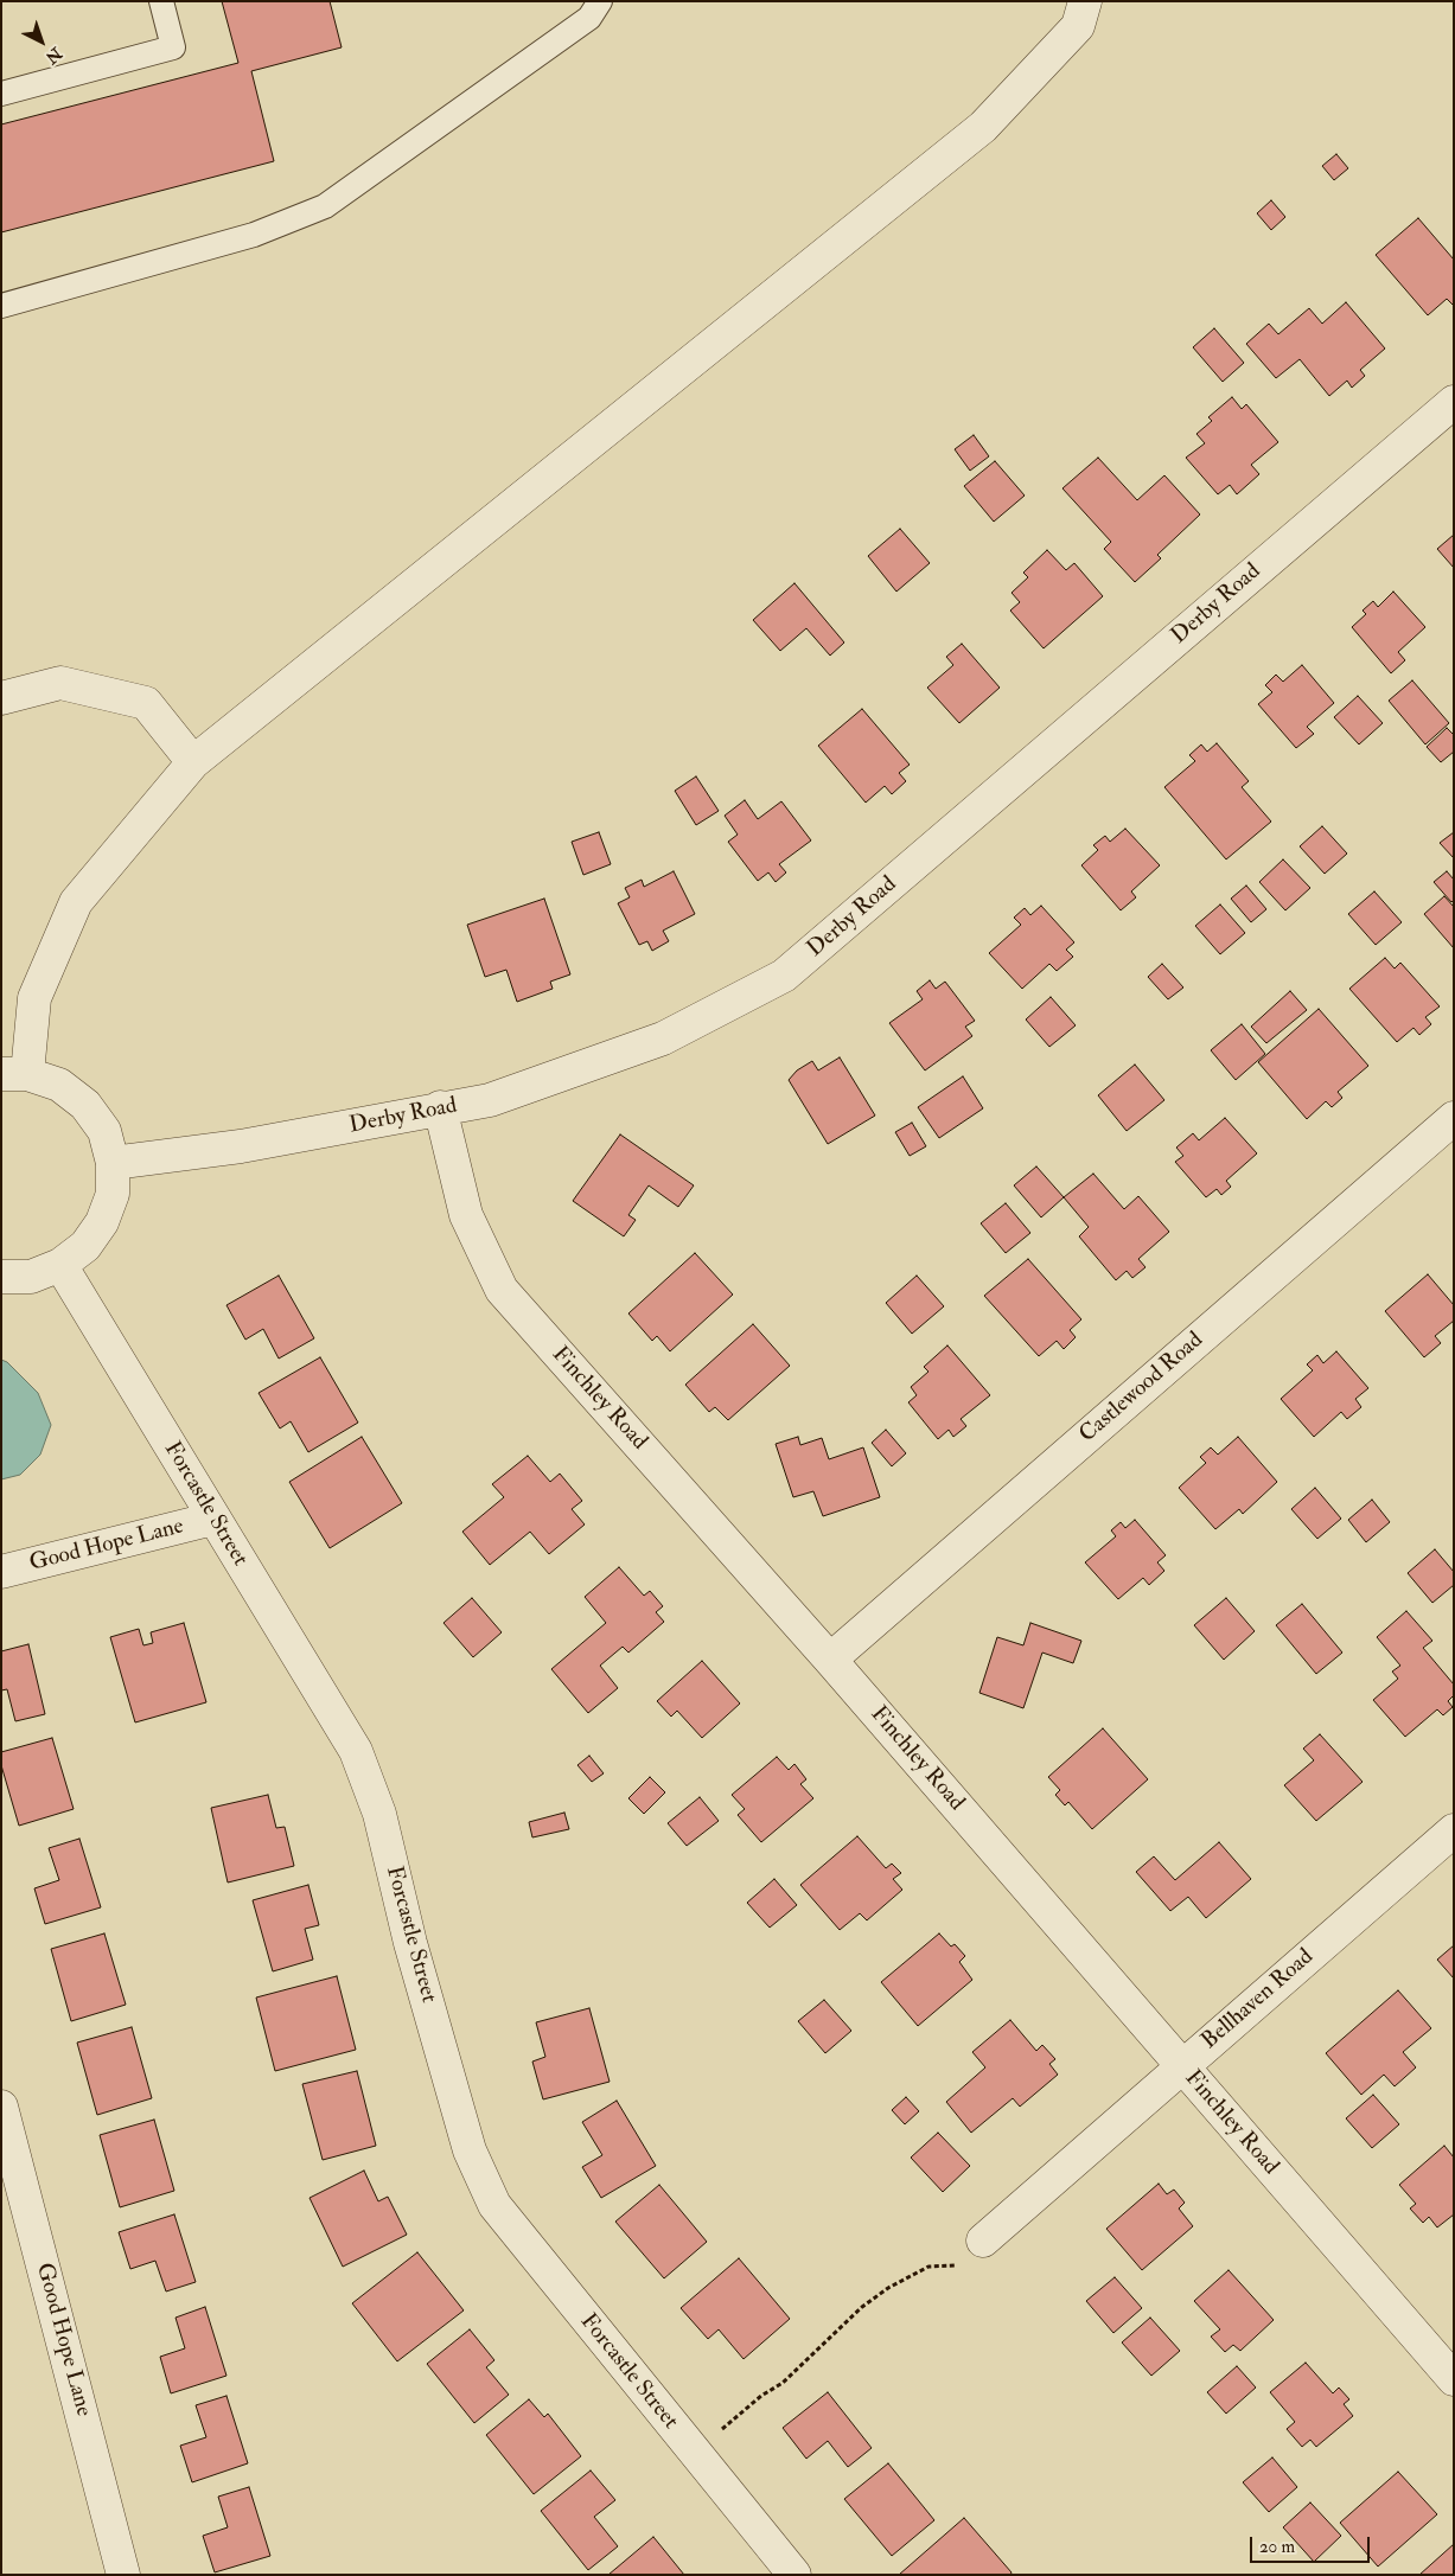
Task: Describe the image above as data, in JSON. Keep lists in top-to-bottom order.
{
  "streets": {
    "street": [
      "Derby Road",
      "Castlewood Road",
      "Finchley Road",
      "Forcastle Street",
      "Good Hope Lane",
      "Bellhaven Road"
    ]
  },
  "crossings": [
    ["Derby Road", "Finchley Road"],
    ["Castlewood Road", "Finchley Road"],
    ["Finchley Road", "Bellhaven Road"],
    ["Forcastle Street", "Good Hope Lane"]
  ],
  "scale_bar": "20 m",
  "north": "bottom right"
}
